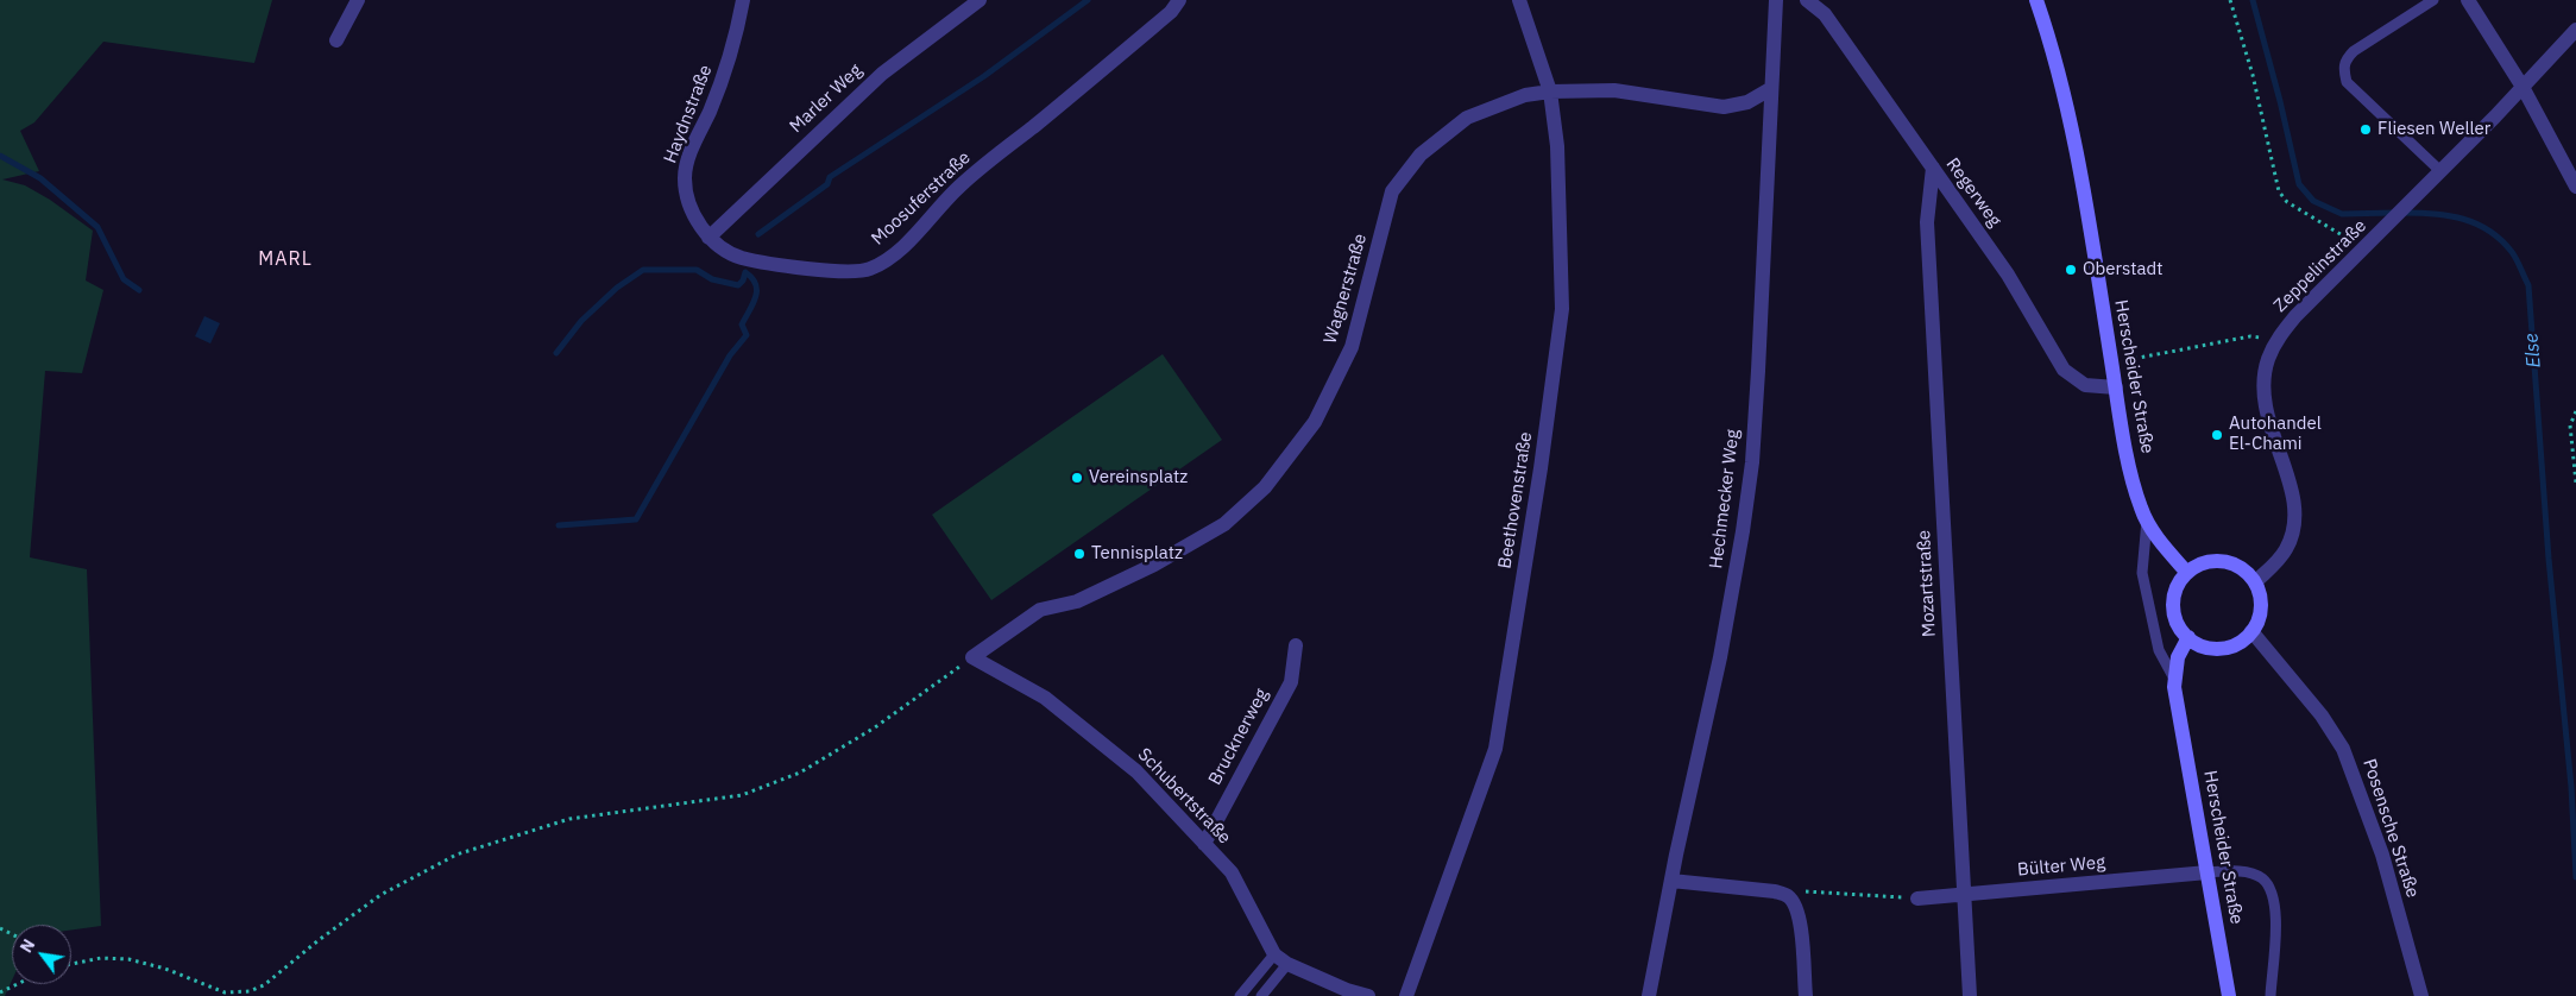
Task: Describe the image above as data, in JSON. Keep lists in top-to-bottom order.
{
  "streets": {
    "main road": ["Herscheider Straße"],
    "street": [
      "Marler Weg",
      "Haydnstraße",
      "Regerweg",
      "Moosuferstraße",
      "Zeppelinstraße",
      "Wagnerstraße",
      "Hechmecker Weg",
      "Beethovenstraße",
      "Mozartstraße",
      "Brucknerweg",
      "Schubertstraße",
      "Posensche Straße",
      "Bülter Weg"
    ]
  },
  "crossings": [
    ["Marler Weg", "Haydnstraße"],
    ["Marler Weg", "Moosuferstraße"],
    ["Haydnstraße", "Moosuferstraße"],
    ["Regerweg", "Herscheider Straße"],
    ["Regerweg", "Mozartstraße"],
    ["Zeppelinstraße", "Herscheider Straße"],
    ["Zeppelinstraße", "Posensche Straße"],
    ["Wagnerstraße", "Hechmecker Weg"],
    ["Wagnerstraße", "Beethovenstraße"],
    ["Wagnerstraße", "Schubertstraße"],
    ["Herscheider Straße", "Posensche Straße"],
    ["Herscheider Straße", "Bülter Weg"],
    ["Mozartstraße", "Bülter Weg"],
    ["Brucknerweg", "Schubertstraße"]
  ],
  "districts": ["MARL"],
  "water": ["Else"],
  "places": [
    "Fliesen Weller",
    "Oberstadt",
    "Autohandel El-Chami",
    "Vereinsplatz",
    "Tennisplatz"
  ],
  "north": "top left"
}
